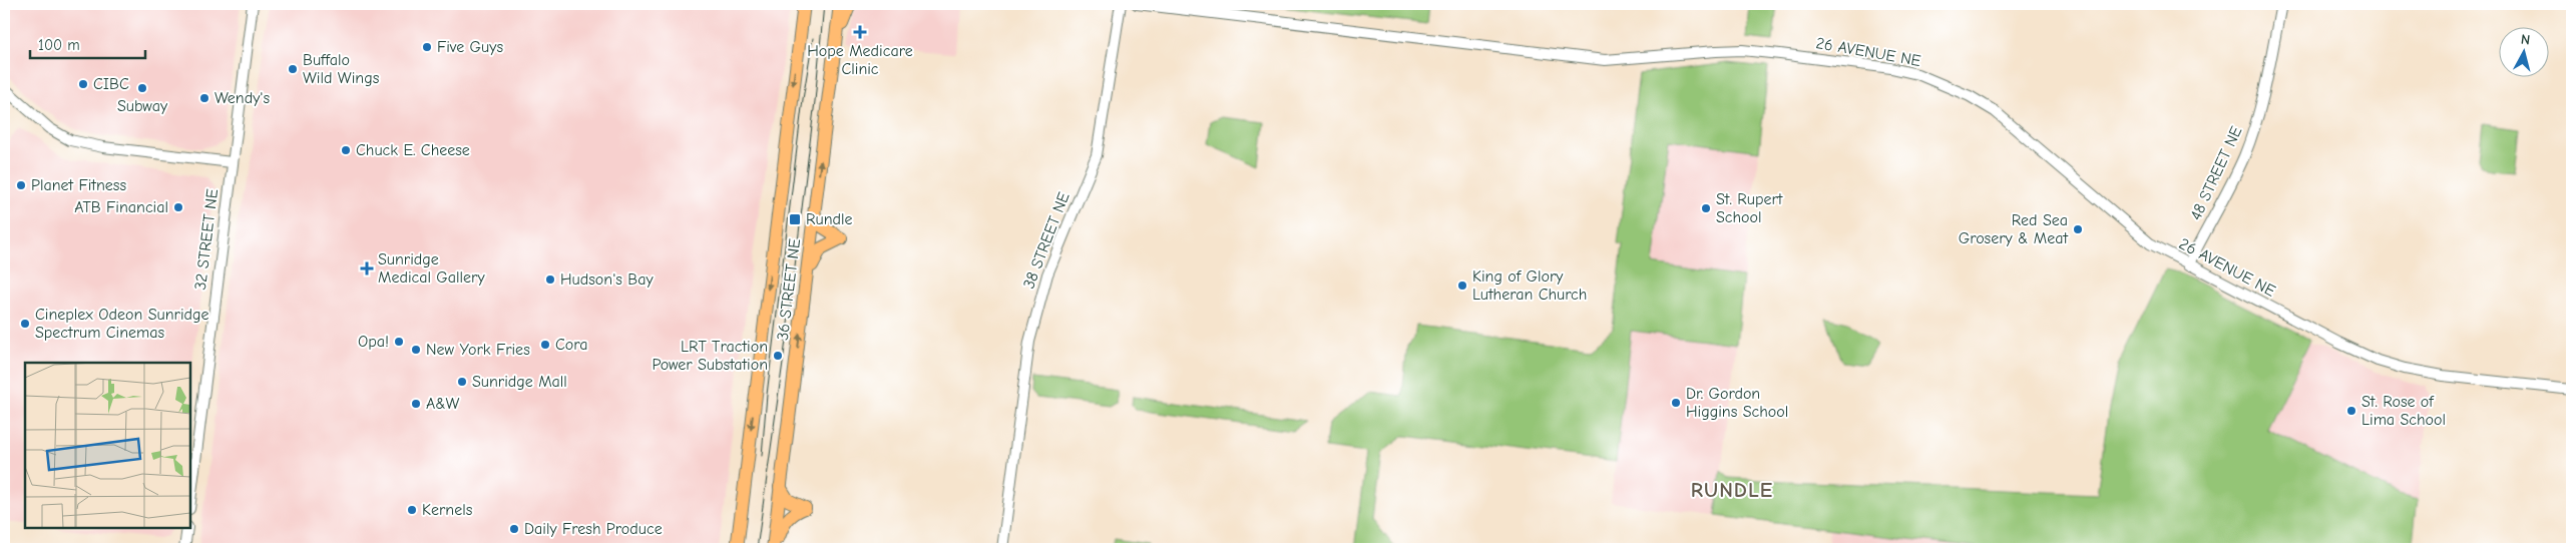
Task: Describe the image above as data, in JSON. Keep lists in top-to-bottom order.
{
  "streets": {
    "main road": ["36 STREET NE"],
    "street": [
      "26 AVENUE NE",
      "48 STREET NE",
      "32 STREET NE",
      "38 STREET NE"
    ]
  },
  "crossings": [
    ["26 AVENUE NE", "48 STREET NE"]
  ],
  "districts": ["RUNDLE"],
  "places": {
    "health": ["Hope Medicare Clinic", "Sunridge Medical Gallery"],
    "other": [
      "Five Guys",
      "Buffalo Wild Wings",
      "CIBC",
      "Subway",
      "Wendy's",
      "Chuck E. Cheese",
      "Planet Fitness",
      "ATB Financial",
      "St. Rupert School",
      "Red Sea Grosery & Meat",
      "Hudson's Bay",
      "King of Glory Lutheran Church",
      "Cineplex Odeon Sunridge Spectrum Cinemas",
      "Opa!",
      "Cora",
      "New York Fries",
      "LRT Traction Power Substation",
      "Sunridge Mall",
      "Dr. Gordon Higgins School",
      "A&W",
      "St. Rose of Lima School",
      "Kernels",
      "Daily Fresh Produce"
    ],
    "transit": ["Rundle"]
  },
  "scale_bar": "100 m",
  "north": "top"
}
